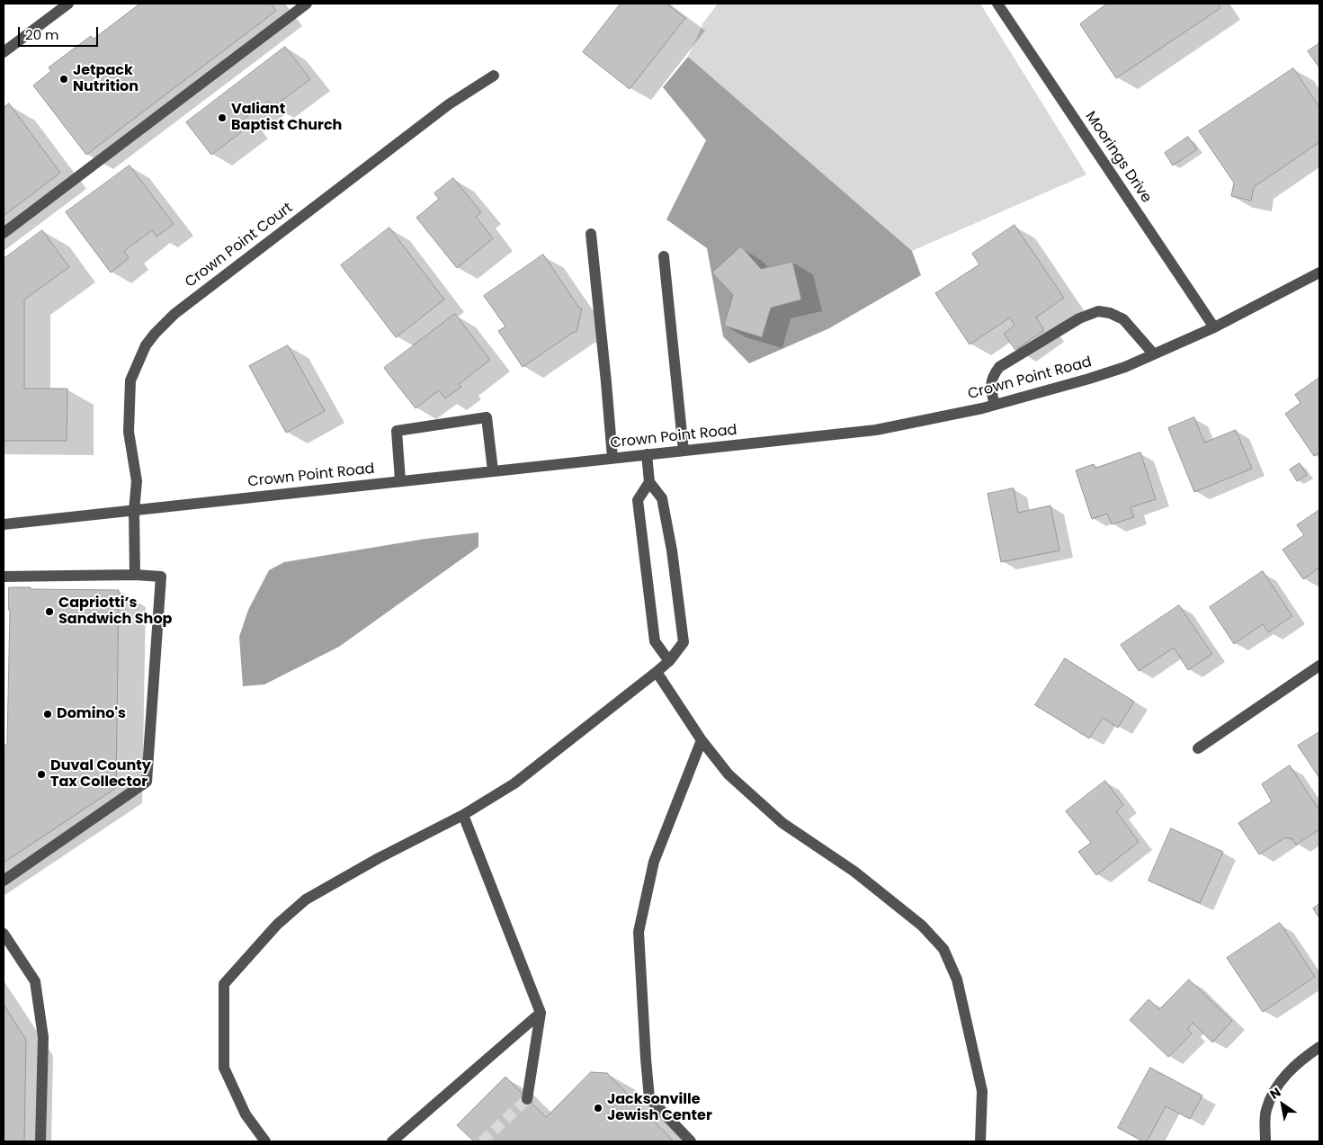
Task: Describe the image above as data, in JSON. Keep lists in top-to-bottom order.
{
  "streets": {
    "street": ["Moorings Drive", "Crown Point Court", "Crown Point Road"]
  },
  "crossings": [
    ["Moorings Drive", "Crown Point Road"],
    ["Crown Point Court", "Crown Point Road"]
  ],
  "places": [
    "Jetpack Nutrition",
    "Valiant Baptist Church",
    "Capriotti’s Sandwich Shop",
    "Domino's",
    "Duval County Tax Collector",
    "Jacksonville Jewish Center"
  ],
  "scale_bar": "20 m",
  "north": "top left"
}
